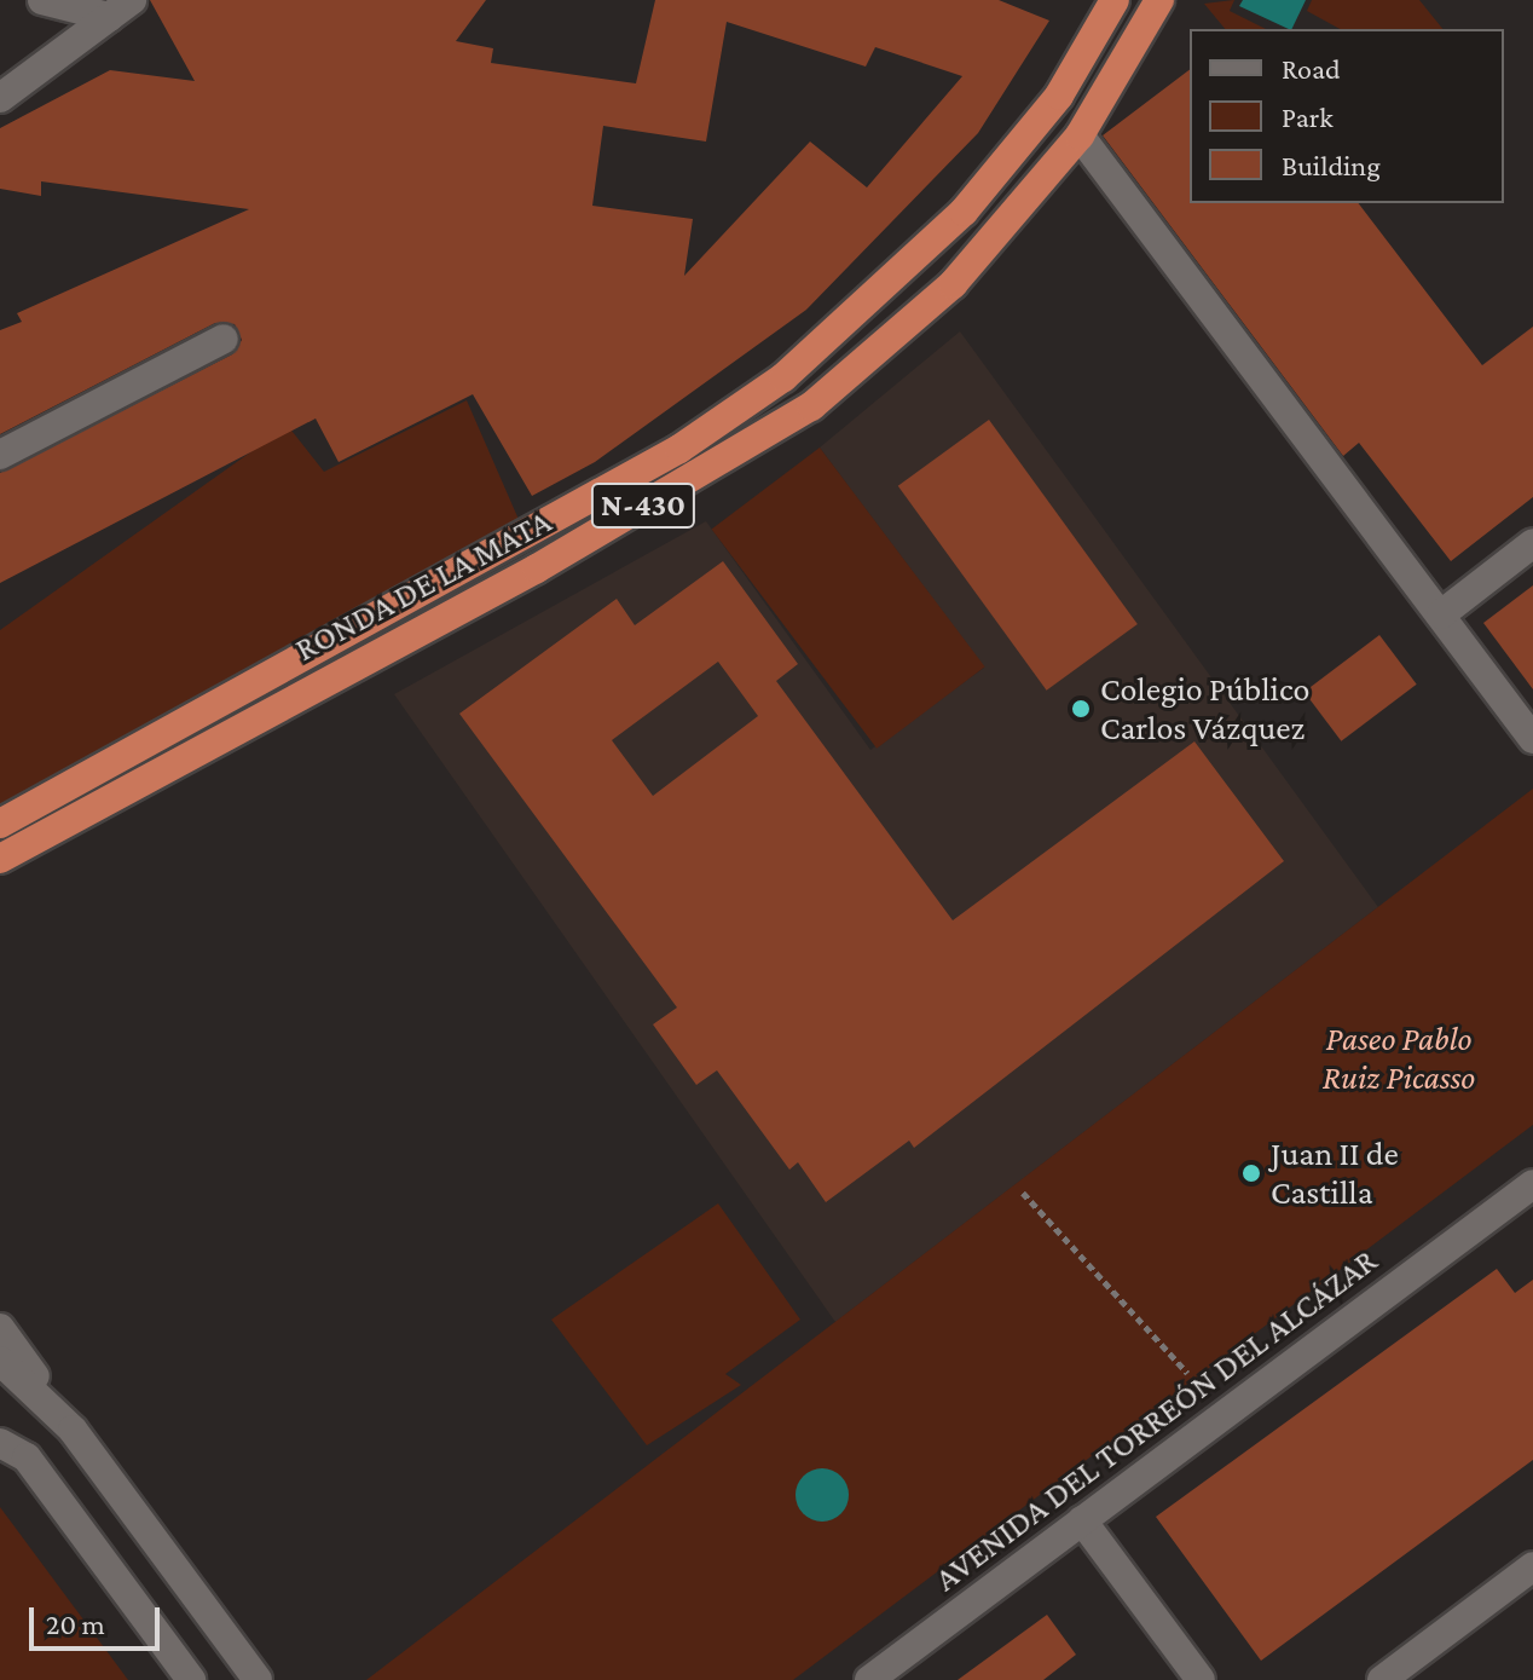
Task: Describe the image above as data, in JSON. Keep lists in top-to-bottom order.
{
  "streets": {
    "highway": ["N-430", "RONDA DE LA MATA"],
    "street": ["AVENIDA DEL TORREÓN DEL ALCÁZAR"]
  },
  "parks": ["Paseo Pablo Ruiz Picasso"],
  "places": ["Colegio Público Carlos Vázquez", "Juan II de Castilla"],
  "legend": ["Road", "Park", "Building"],
  "scale_bar": "20 m"
}
